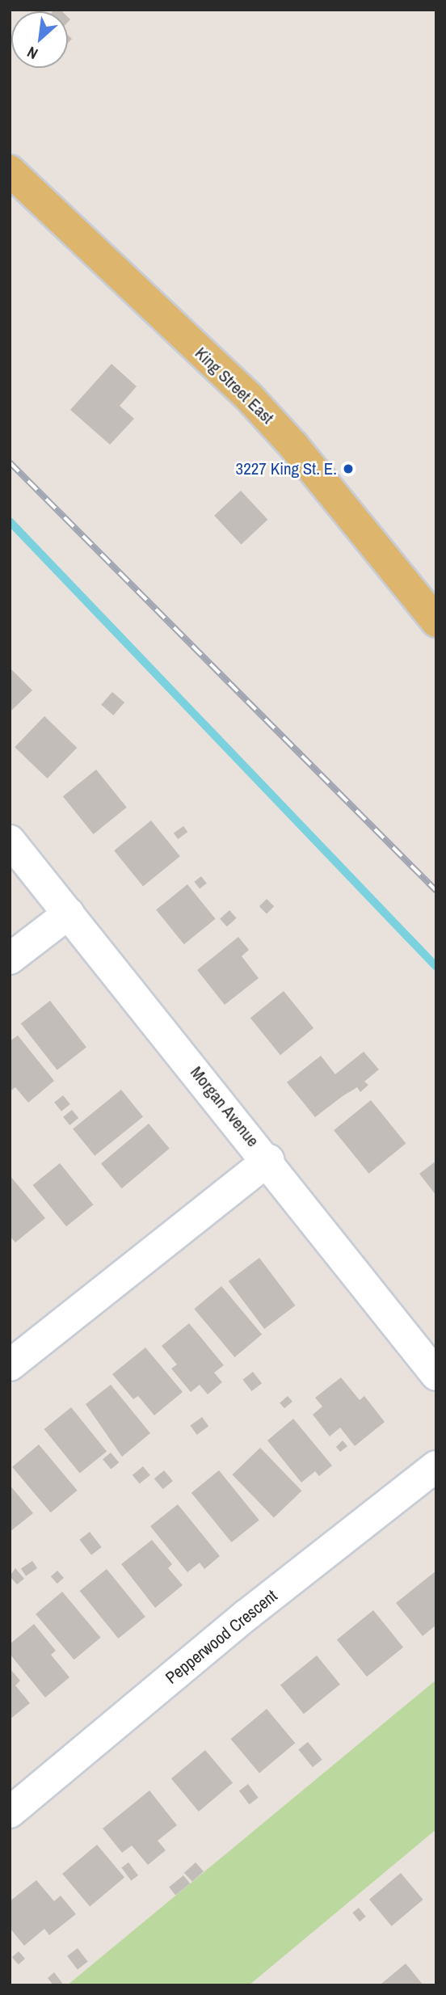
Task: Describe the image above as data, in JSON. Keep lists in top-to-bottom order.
{
  "streets": {
    "main road": ["King Street East"],
    "street": ["Morgan Avenue", "Pepperwood Crescent"]
  },
  "places": ["3227 King St. E."],
  "north": "bottom left"
}
